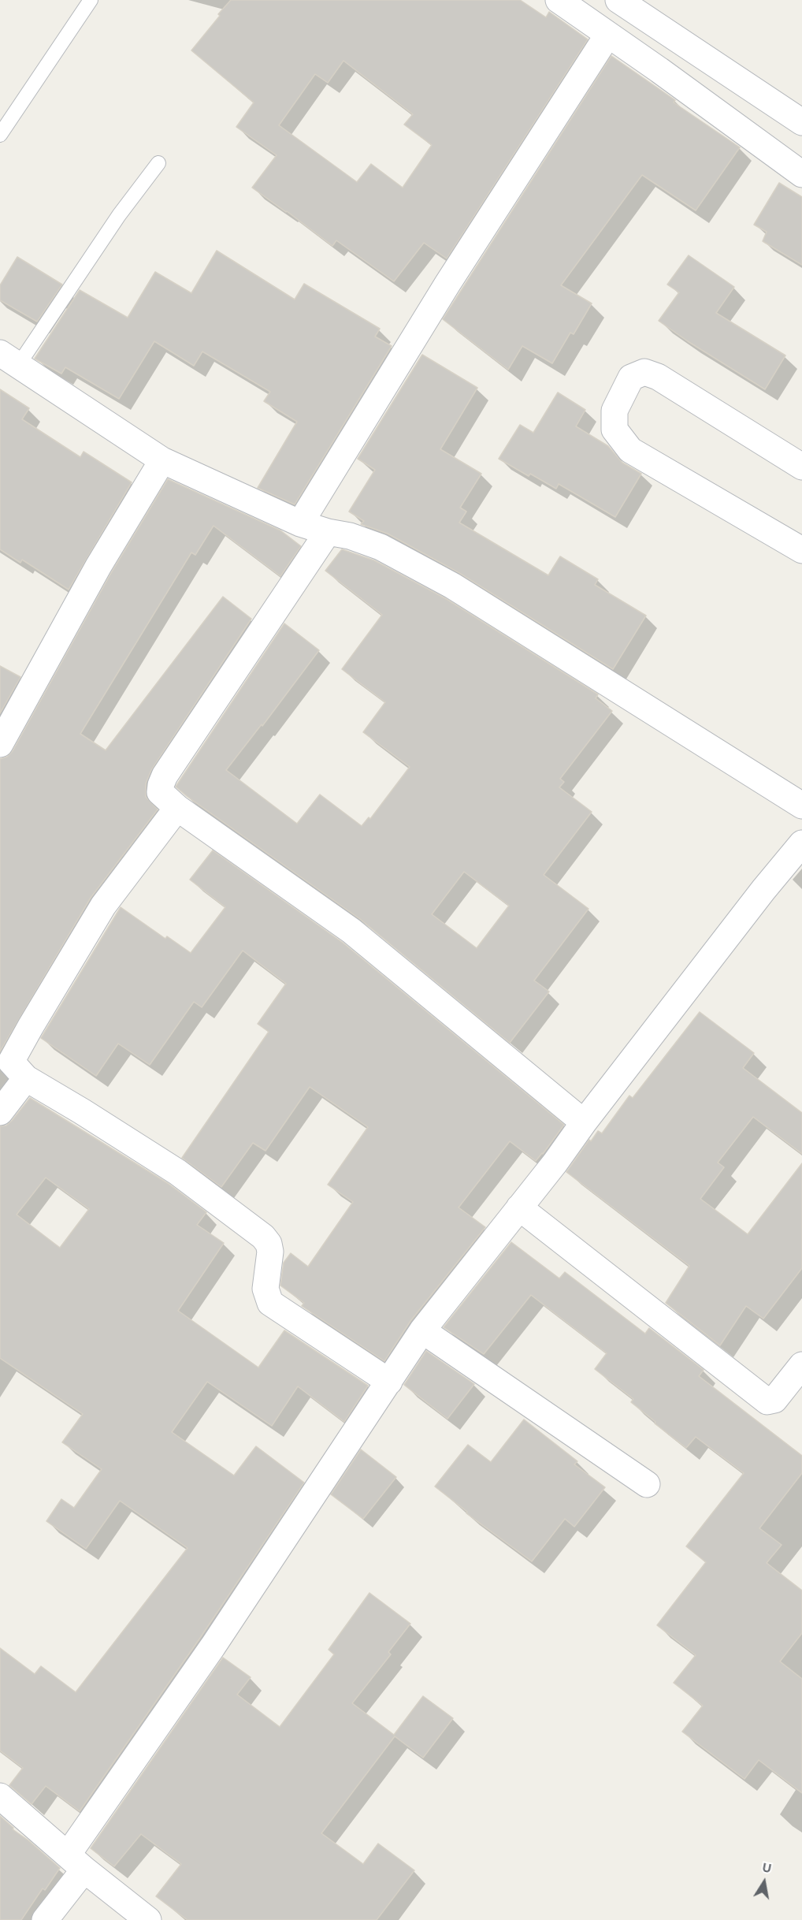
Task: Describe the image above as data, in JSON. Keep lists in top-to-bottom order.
{
  "north": "top"
}
